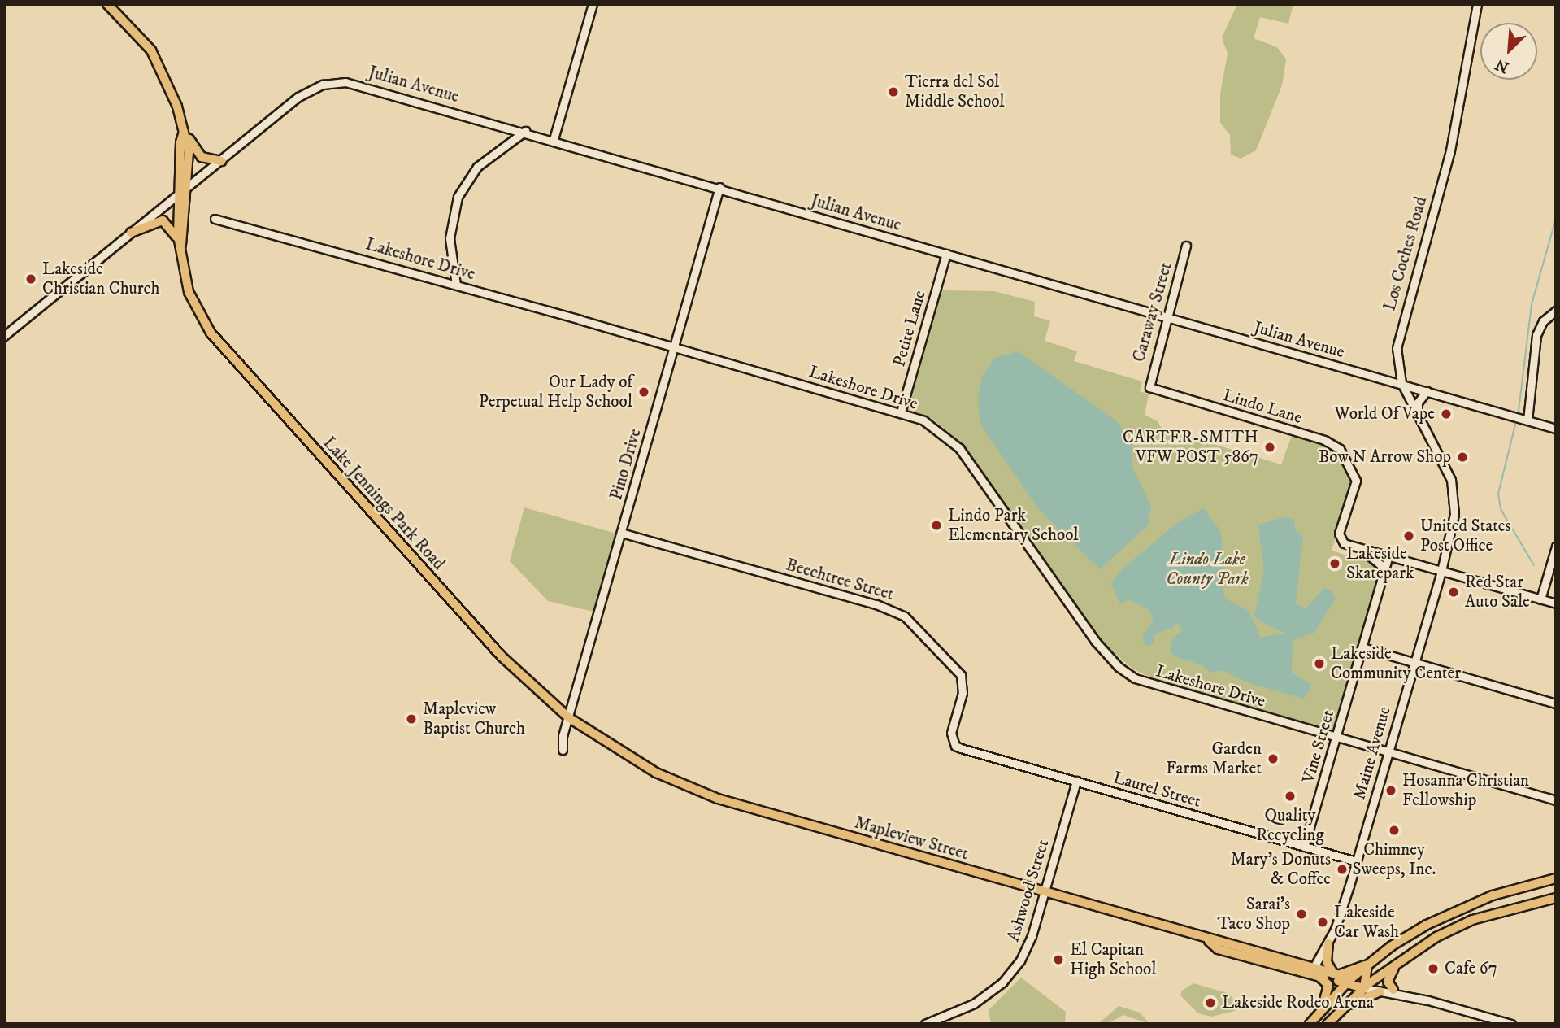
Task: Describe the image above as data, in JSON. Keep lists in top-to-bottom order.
{
  "streets": {
    "main road": ["Lake Jennings Park Road", "Mapleview Street"],
    "street": [
      "Julian Avenue",
      "Los Coches Road",
      "Lakeshore Drive",
      "Caraway Street",
      "Petite Lane",
      "Lindo Lane",
      "Pino Drive",
      "Beechtree Street",
      "Vine Street",
      "Maine Avenue",
      "Laurel Street",
      "Ashwood Street"
    ]
  },
  "crossings": [
    ["Julian Avenue", "Los Coches Road"],
    ["Julian Avenue", "Caraway Street"],
    ["Julian Avenue", "Petite Lane"],
    ["Julian Avenue", "Pino Drive"],
    ["Julian Avenue", "Lake Jennings Park Road"],
    ["Los Coches Road", "Maine Avenue"],
    ["Lakeshore Drive", "Petite Lane"],
    ["Lakeshore Drive", "Pino Drive"],
    ["Lakeshore Drive", "Vine Street"],
    ["Lakeshore Drive", "Maine Avenue"],
    ["Caraway Street", "Lindo Lane"],
    ["Pino Drive", "Lake Jennings Park Road"],
    ["Pino Drive", "Beechtree Street"],
    ["Lake Jennings Park Road", "Mapleview Street"],
    ["Beechtree Street", "Laurel Street"],
    ["Vine Street", "Laurel Street"],
    ["Maine Avenue", "Laurel Street"],
    ["Maine Avenue", "Mapleview Street"],
    ["Laurel Street", "Ashwood Street"],
    ["Mapleview Street", "Ashwood Street"]
  ],
  "parks": ["Lindo Lake County Park"],
  "places": [
    "Tierra del Sol Middle School",
    "Lakeside Christian Church",
    "Our Lady of Perpetual Help School",
    "World Of Vape",
    "CARTER-SMITH VFW POST 5867",
    "Bow N Arrow Shop",
    "Lindo Park Elementary School",
    "United States Post Office",
    "Lakeside Skatepark",
    "Red Star Auto Sale",
    "Lakeside Community Center",
    "Mapleview Baptist Church",
    "Garden Farms Market",
    "Hosanna Christian Fellowship",
    "Quality Recycling",
    "Chimney Sweeps, Inc.",
    "Mary's Donuts & Coffee",
    "Sarai's Taco Shop",
    "Lakeside Car Wash",
    "El Capitan High School",
    "Cafe 67",
    "Lakeside Rodeo Arena"
  ],
  "north": "bottom left"
}
